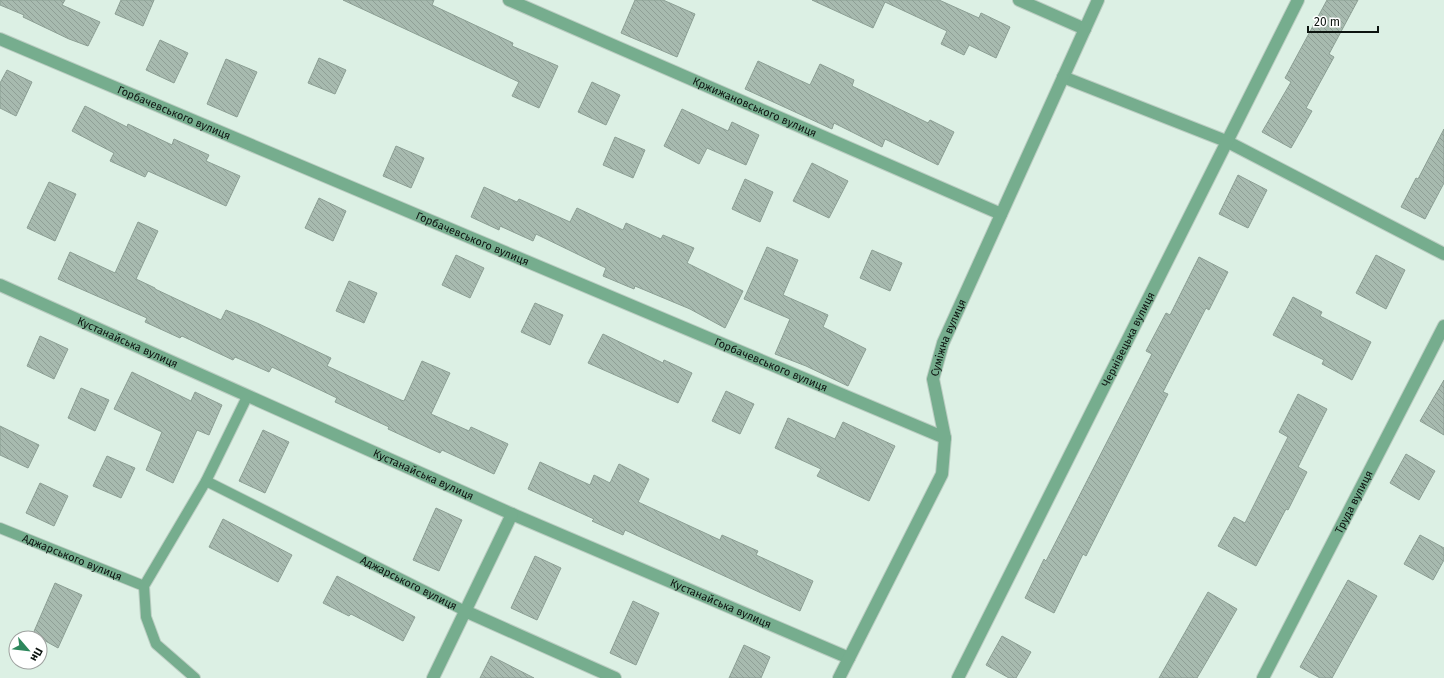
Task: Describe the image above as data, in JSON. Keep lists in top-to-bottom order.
{
  "streets": {
    "street": [
      "Кржижановського вулиця",
      "Горбачевського вулиця",
      "Суміжна вулиця",
      "Чернівецька вулиця",
      "Кустанайська вулиця",
      "Труда вулиця",
      "Аджарського вулиця"
    ]
  },
  "crossings": [
    ["Кржижановського вулиця", "Суміжна вулиця"],
    ["Горбачевського вулиця", "Суміжна вулиця"],
    ["Суміжна вулиця", "Кустанайська вулиця"]
  ],
  "scale_bar": "20 m",
  "north": "bottom right"
}
